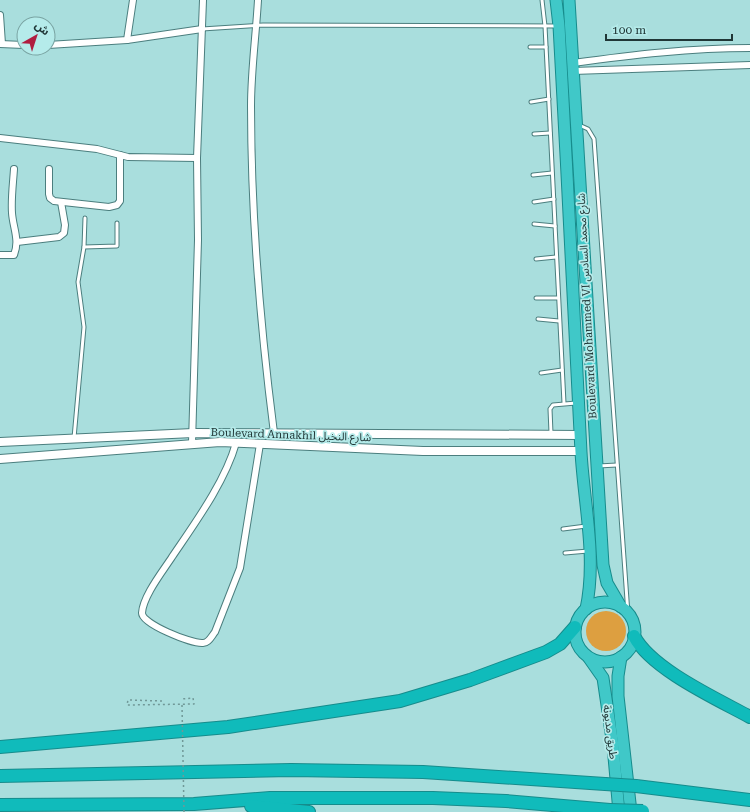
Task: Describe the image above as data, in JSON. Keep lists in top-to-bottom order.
{
  "streets": {
    "highway": ["Boulevard Mohammed VI شارع محمد السادس", "طريق مديونة"],
    "street": ["Boulevard Annakhil شارع النخيل"]
  },
  "crossings": [
    ["Boulevard Mohammed VI شارع محمد السادس", "Boulevard Annakhil شارع النخيل"],
    ["Boulevard Mohammed VI شارع محمد السادس", "طريق مديونة"]
  ],
  "scale_bar": "100 m",
  "north": "top right"
}
